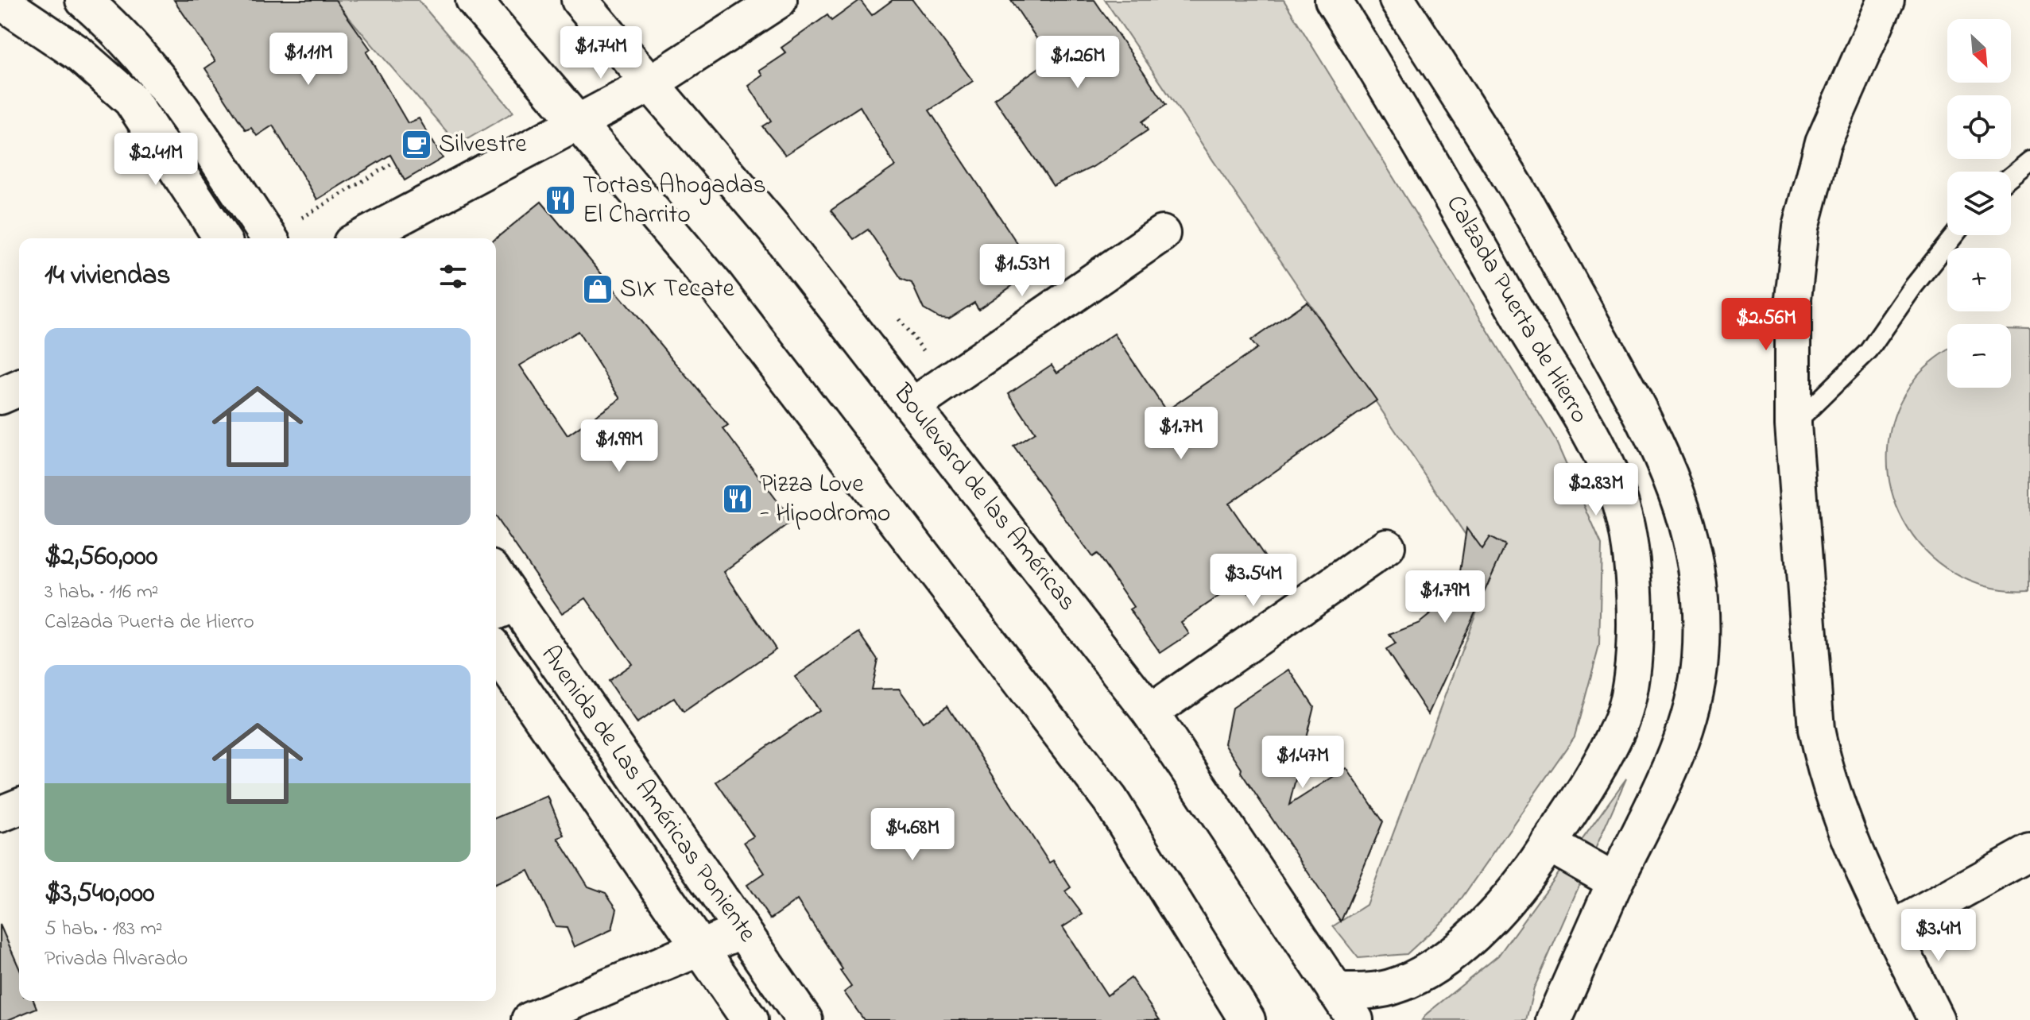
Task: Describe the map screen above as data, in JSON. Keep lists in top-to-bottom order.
{
  "streets": {
    "street": ["Calzada Puerta de Hierro", "Boulevard de las Américas", "Avenida de Las Américas Poniente"]
  },
  "crossings": [
    ["Calzada Puerta de Hierro", "Boulevard de las Américas"]
  ],
  "places": {
    "cafe": ["Silvestre"],
    "restaurant": ["Tortas Ahogadas El Charrito", "Pizza Love - Hipodromo"],
    "shop": ["SIX Tecate"]
  },
  "north": "bottom right",
  "page": {
    "map_buttons": ["+", "−"],
    "price": [
      "$1.74M",
      "$1.11M",
      "$1.26M",
      "$2.41M",
      "$1.53M",
      "$2.56M",
      "$1.7M",
      "$1.99M",
      "$2.83M",
      "$3.54M",
      "$1.79M",
      "$1.47M",
      "$4.68M",
      "$3.4M"
    ],
    "heading": "14 viviendas",
    "list": [
      {
        "name": "$2,560,000",
        "note": "3 hab. · 116 m² · Calzada Puerta de Hierro"
      },
      {
        "name": "$3,540,000",
        "note": "5 hab. · 183 m² · Privada Alvarado"
      }
    ]
  }
}
